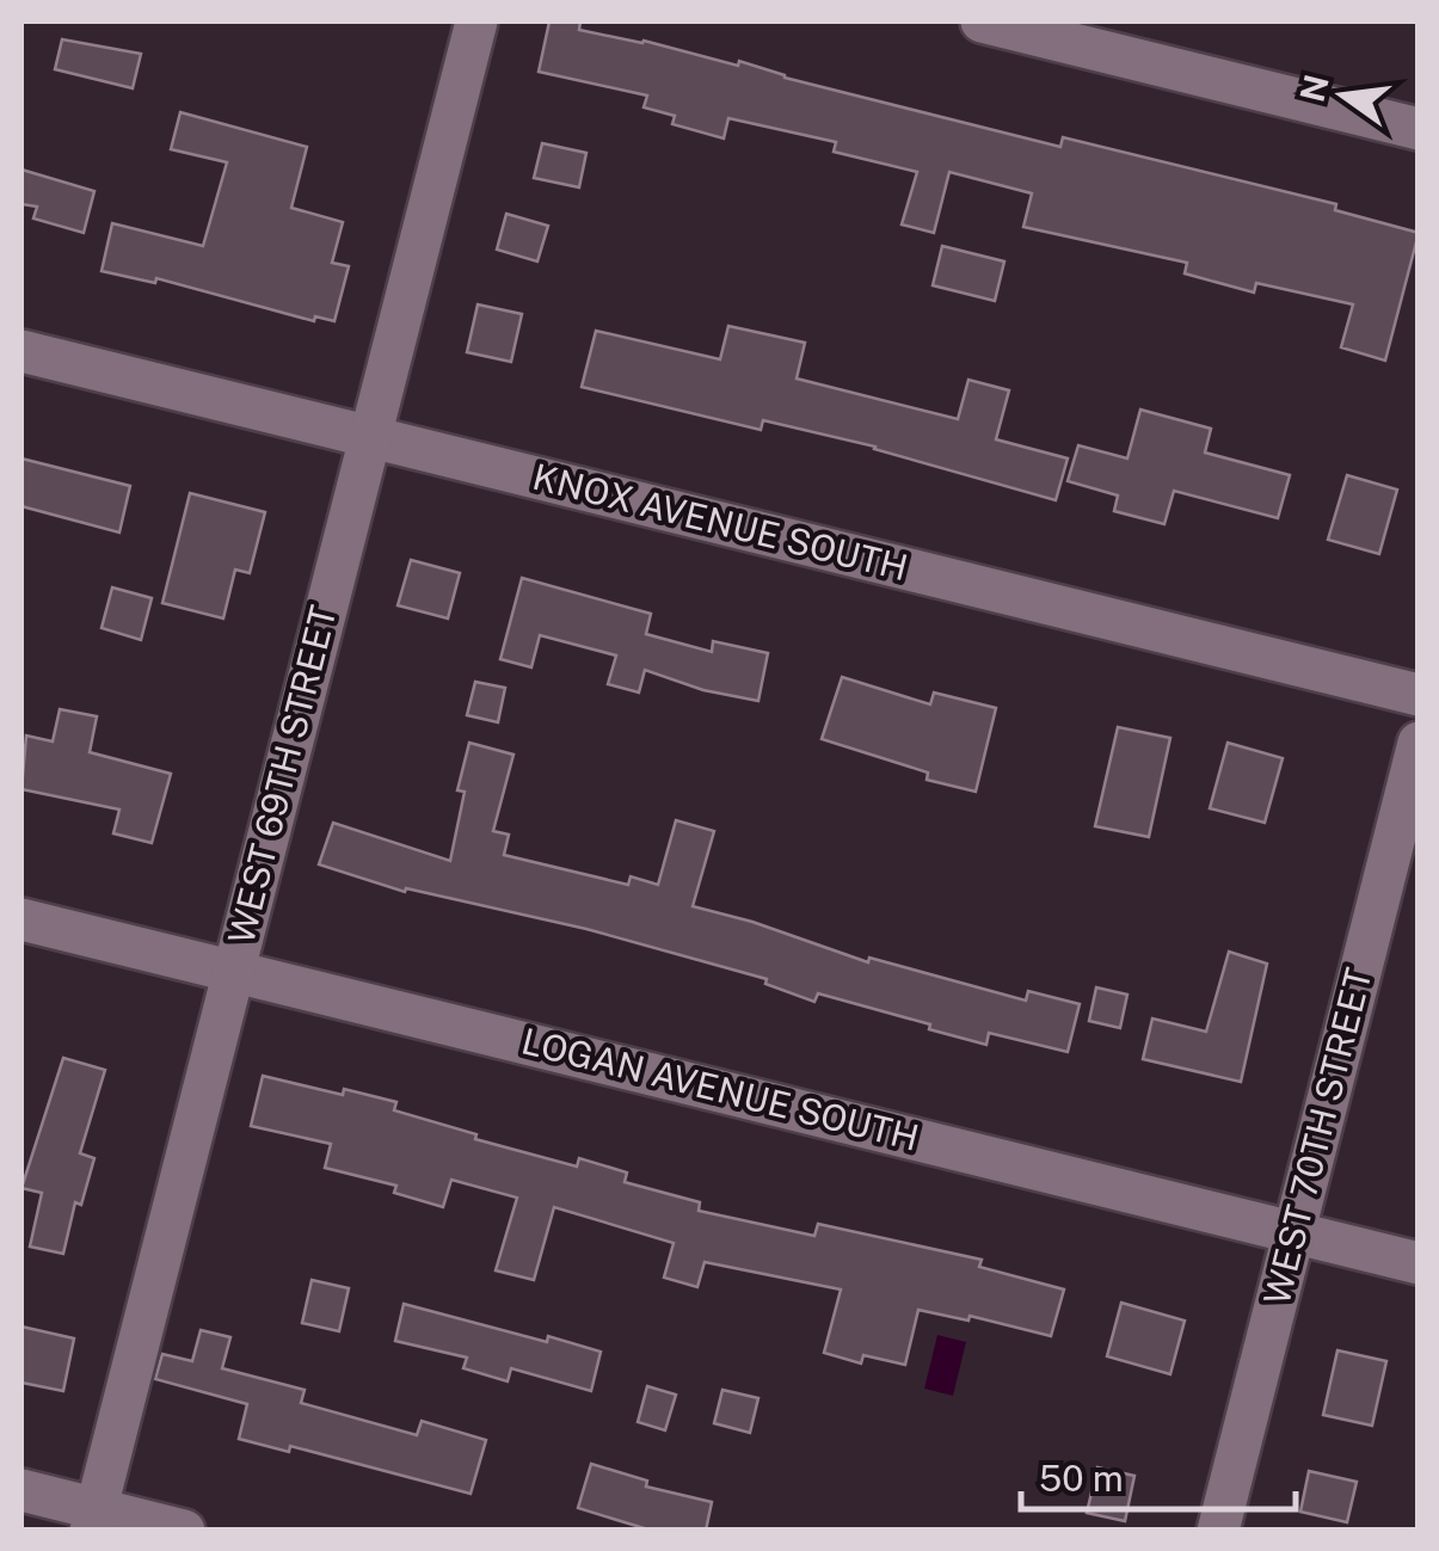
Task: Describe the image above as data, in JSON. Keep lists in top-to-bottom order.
{
  "streets": {
    "street": [
      "KNOX AVENUE SOUTH",
      "WEST 69TH STREET",
      "LOGAN AVENUE SOUTH",
      "WEST 70TH STREET"
    ]
  },
  "crossings": [
    ["KNOX AVENUE SOUTH", "WEST 69TH STREET"],
    ["WEST 69TH STREET", "LOGAN AVENUE SOUTH"],
    ["LOGAN AVENUE SOUTH", "WEST 70TH STREET"]
  ],
  "scale_bar": "50 m",
  "north": "left"
}
